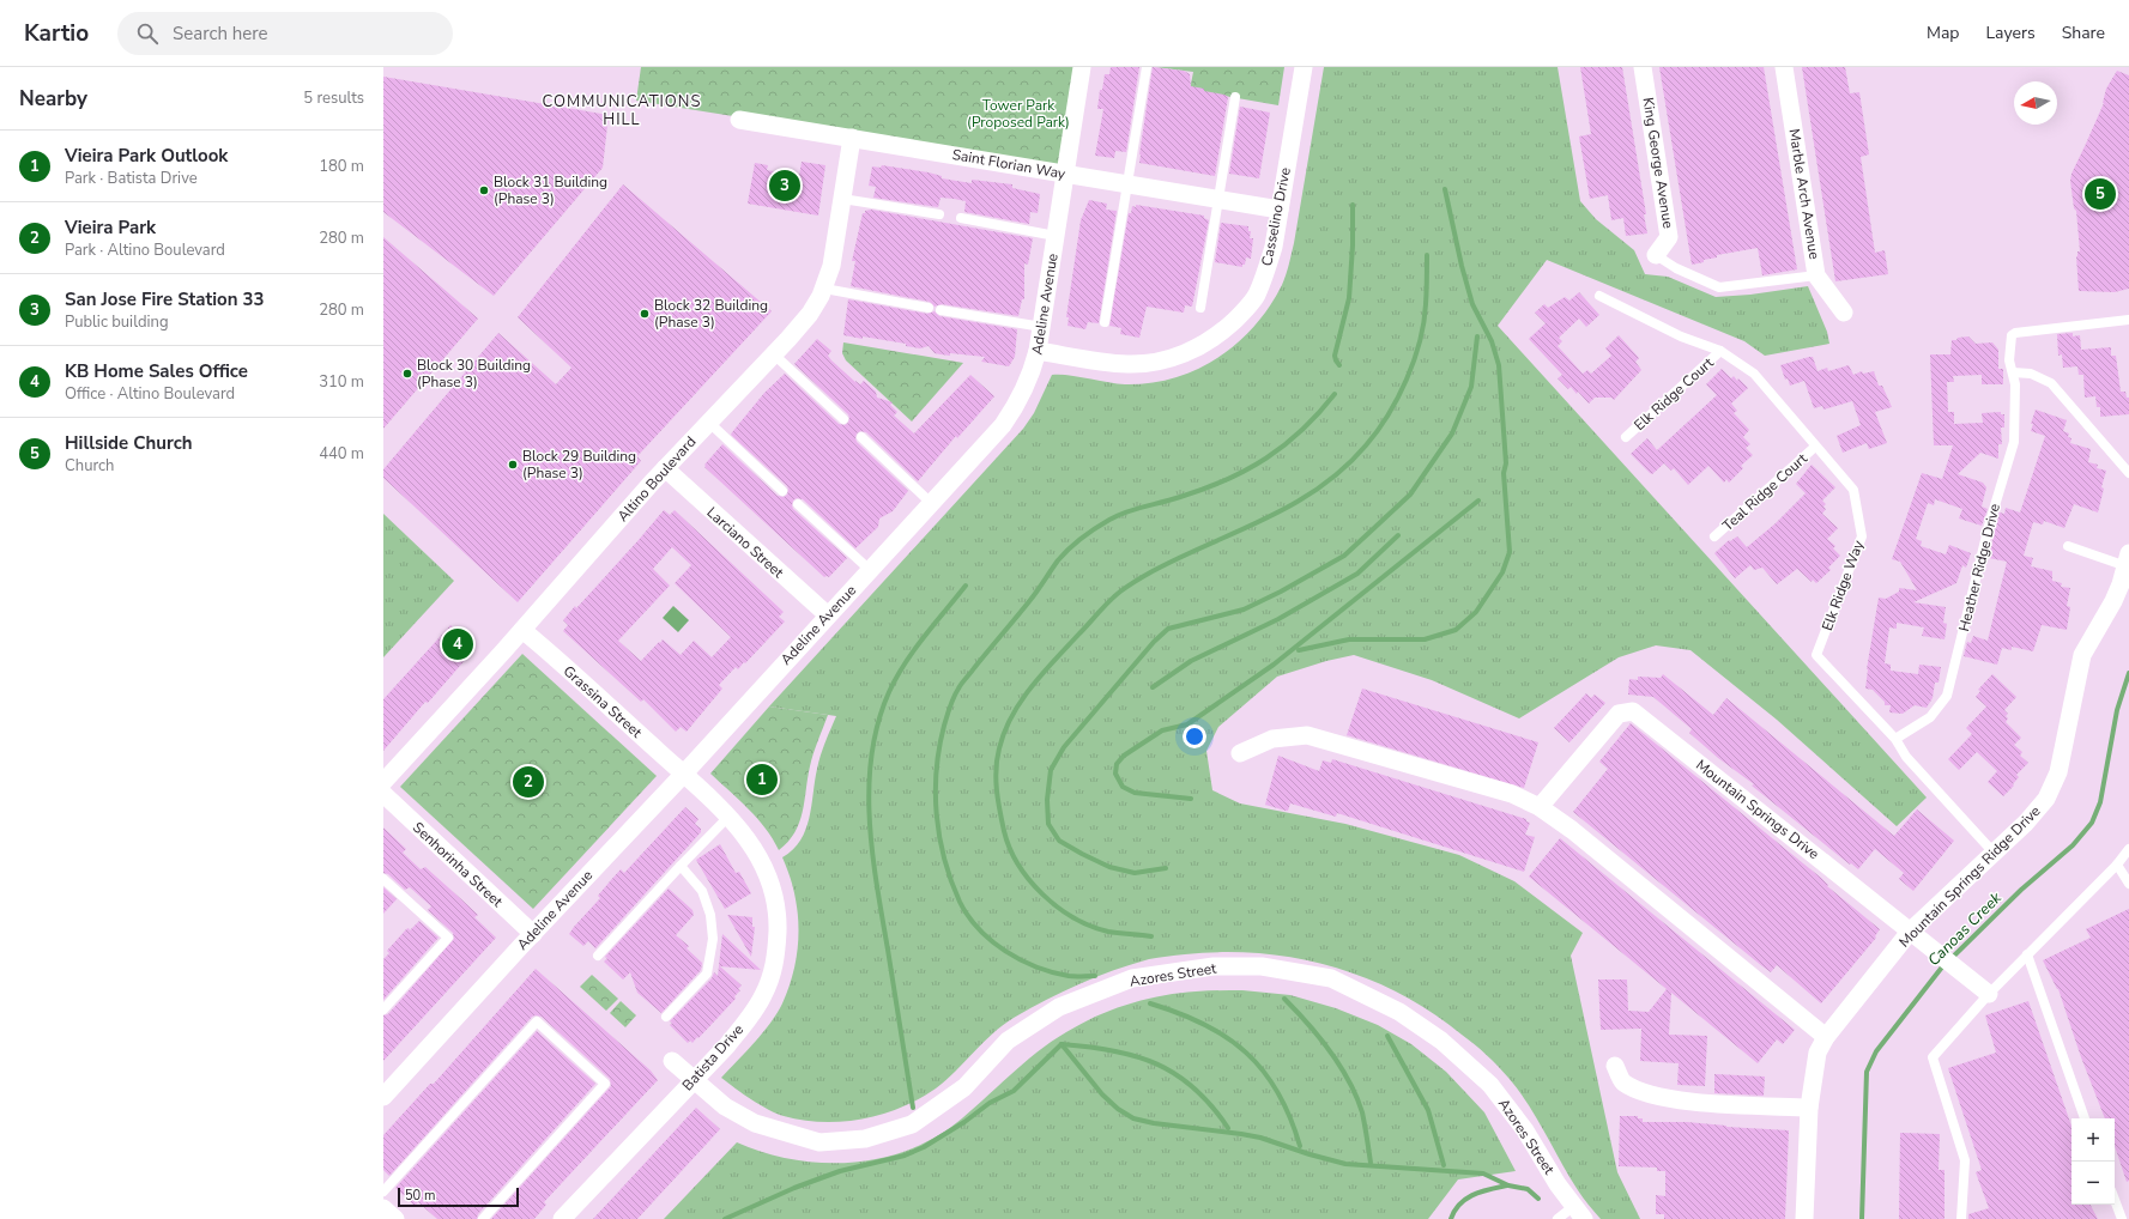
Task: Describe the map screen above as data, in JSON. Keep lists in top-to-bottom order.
{
  "streets": {
    "street": [
      "King George Avenue",
      "Saint Florian Way",
      "Marble Arch Avenue",
      "Casselino Drive",
      "Adeline Avenue",
      "Altino Boulevard",
      "Larciano Street",
      "Grassina Street",
      "Mountain Springs Drive",
      "Senhorinha Street",
      "Mountain Springs Ridge Drive",
      "Azores Street",
      "Batista Drive"
    ],
    "lane": [
      "Elk Ridge Court",
      "Teal Ridge Court",
      "Heather Ridge Drive",
      "Elk Ridge Way"
    ]
  },
  "crossings": [
    ["Saint Florian Way", "Casselino Drive"],
    ["Saint Florian Way", "Adeline Avenue"],
    ["Saint Florian Way", "Altino Boulevard"],
    ["Casselino Drive", "Adeline Avenue"],
    ["Adeline Avenue", "Larciano Street"],
    ["Adeline Avenue", "Grassina Street"],
    ["Adeline Avenue", "Senhorinha Street"],
    ["Adeline Avenue", "Batista Drive"],
    ["Elk Ridge Court", "Elk Ridge Way"],
    ["Altino Boulevard", "Larciano Street"],
    ["Altino Boulevard", "Grassina Street"],
    ["Teal Ridge Court", "Elk Ridge Way"],
    ["Heather Ridge Drive", "Elk Ridge Way"],
    ["Elk Ridge Way", "Mountain Springs Ridge Drive"],
    ["Grassina Street", "Batista Drive"],
    ["Mountain Springs Drive", "Mountain Springs Ridge Drive"],
    ["Azores Street", "Batista Drive"]
  ],
  "districts": ["COMMUNICATIONS HILL"],
  "water": ["Canoas Creek"],
  "parks": ["Tower Park (Proposed Park)"],
  "places": [
    "Block 31 Building (Phase 3)",
    "Block 32 Building (Phase 3)",
    "Block 30 Building (Phase 3)",
    "Block 29 Building (Phase 3)"
  ],
  "scale_bar": "50 m",
  "north": "left",
  "page": {
    "header": "Kartio",
    "search": "Search here",
    "nav": ["Map", "Layers", "Share"],
    "heading": ["Nearby", "5 results"],
    "list": [
      {
        "mark": "1",
        "name": "Vieira Park Outlook",
        "note": "Park · Batista Drive",
        "value": "180 m"
      },
      {
        "mark": "2",
        "name": "Vieira Park",
        "note": "Park · Altino Boulevard",
        "value": "280 m"
      },
      {
        "mark": "3",
        "name": "San Jose Fire Station 33",
        "note": "Public building",
        "value": "280 m"
      },
      {
        "mark": "4",
        "name": "KB Home Sales Office",
        "note": "Office · Altino Boulevard",
        "value": "310 m"
      },
      {
        "mark": "5",
        "name": "Hillside Church",
        "note": "Church",
        "value": "440 m"
      }
    ],
    "pins": [
      "3",
      "5",
      "4",
      "1",
      "2"
    ],
    "map_buttons": ["+", "−"],
    "scale": "50 m"
  }
}
